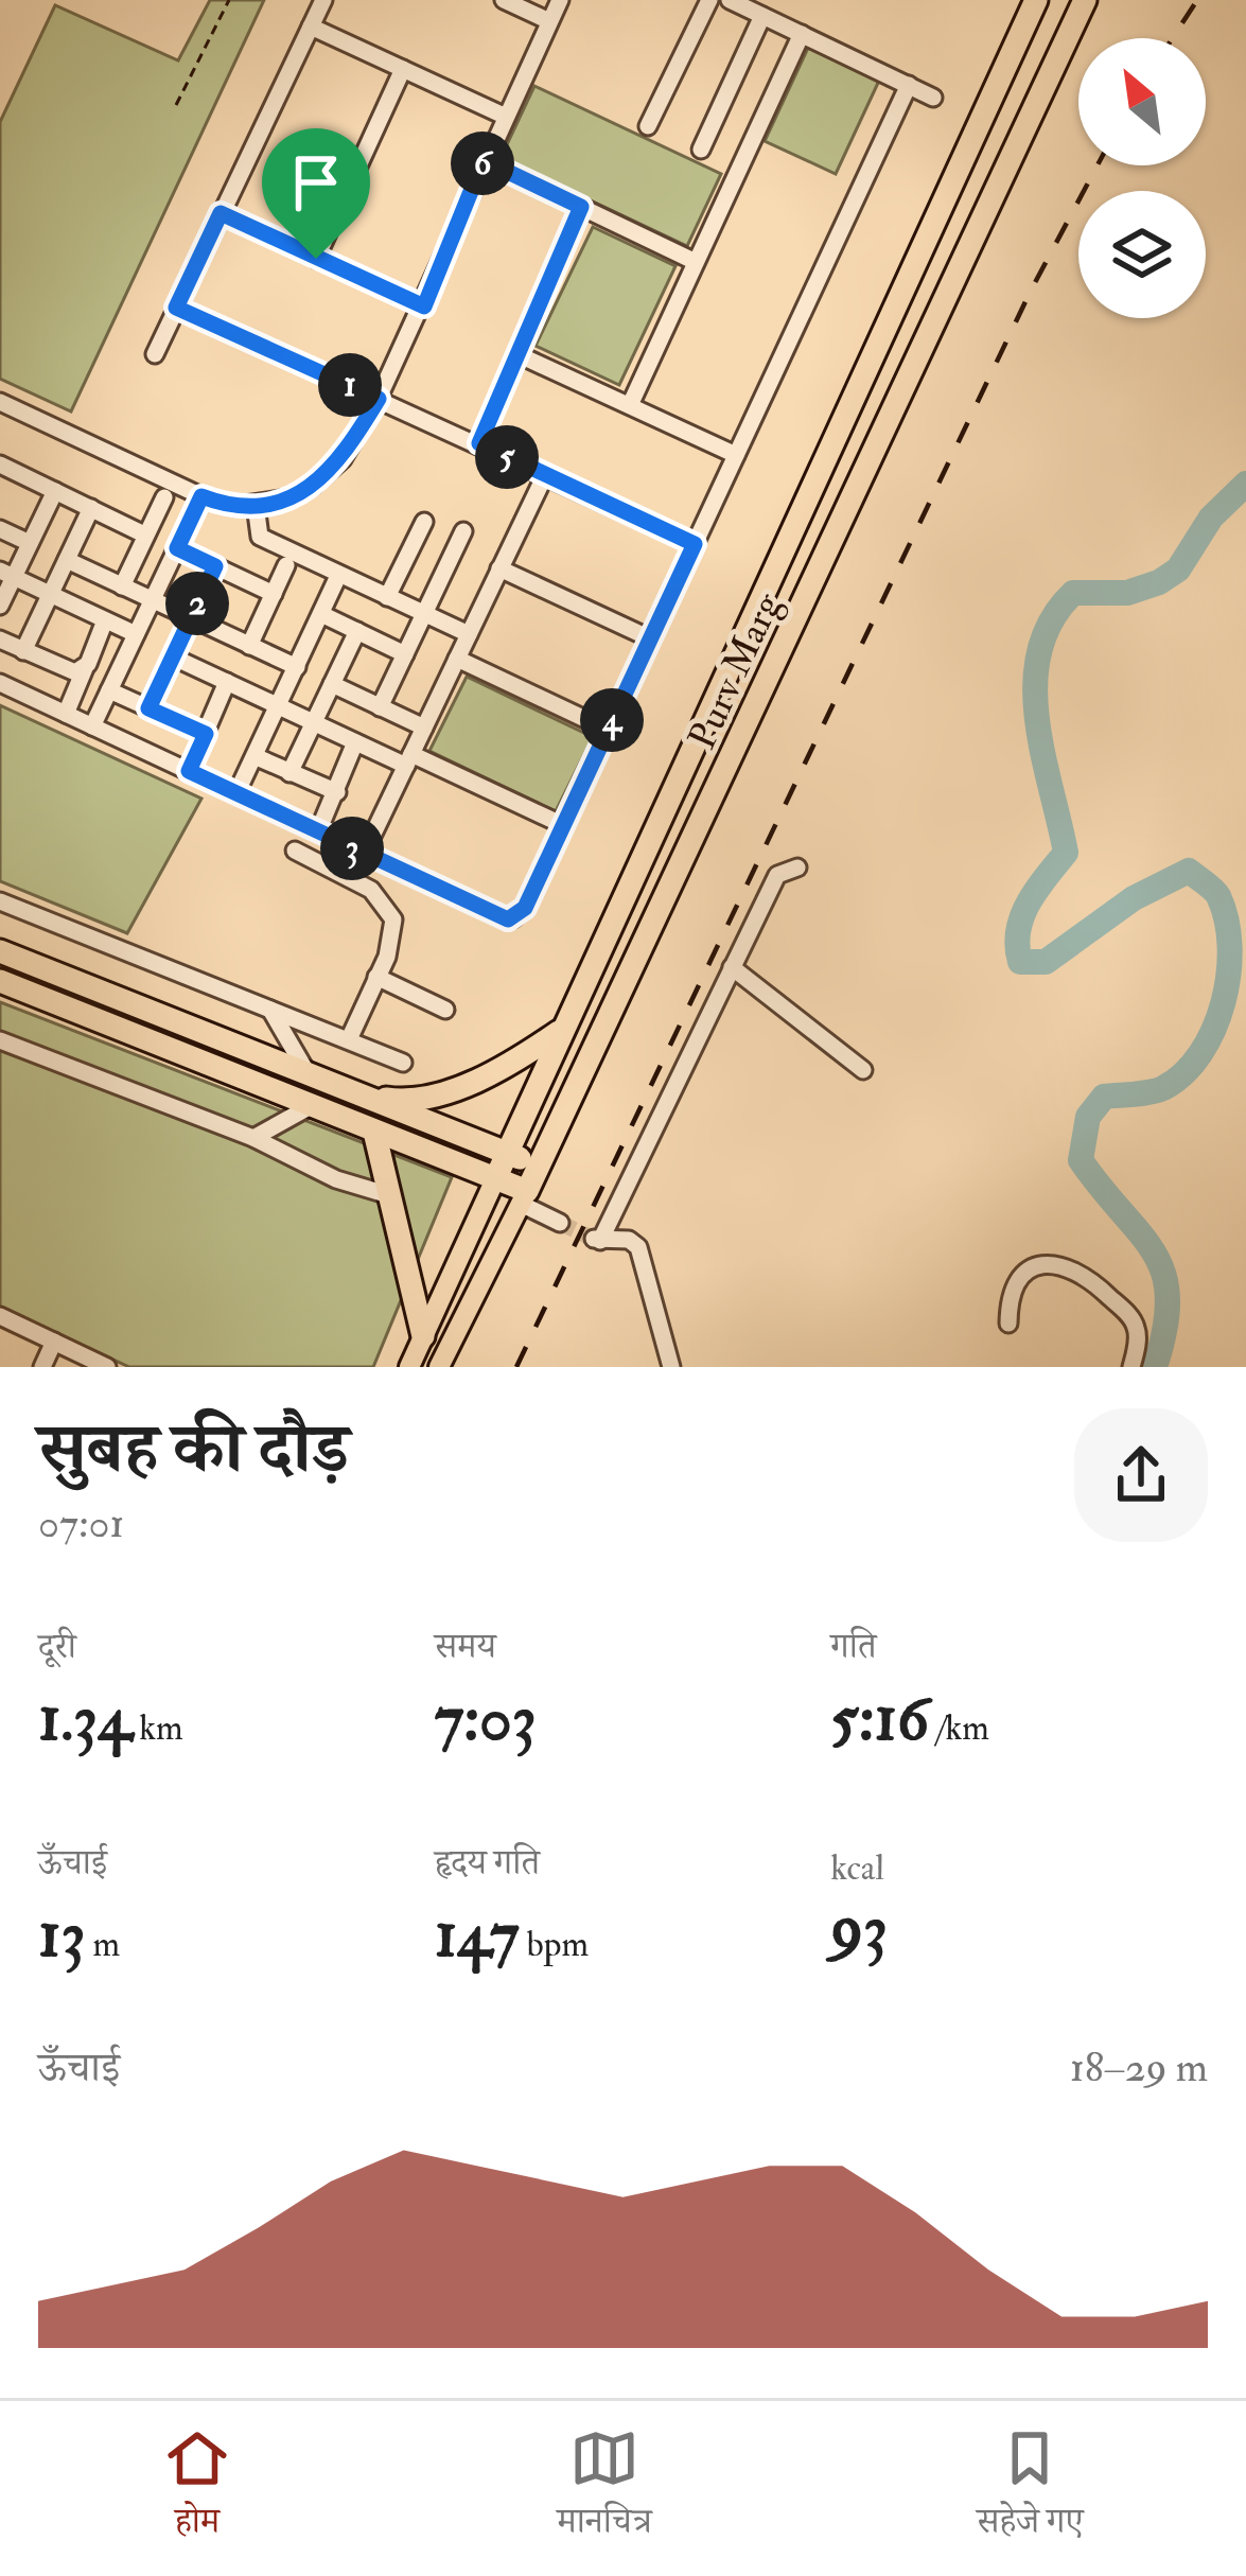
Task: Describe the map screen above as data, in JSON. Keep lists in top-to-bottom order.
{
  "streets": {
    "highway": ["Purv Marg"]
  },
  "north": "top left",
  "page": {
    "pins": [
      "6",
      "1",
      "5",
      "2",
      "4",
      "3"
    ],
    "heading": ["सुबह की दौड़", "07:01"],
    "stats": [
      ["दूरी", "1.34 km"],
      ["समय", "7:03"],
      ["गति", "5:16 /km"],
      ["ऊँचाई", "13 m"],
      ["हृदय गति", "147 bpm"],
      ["kcal", "93"]
    ],
    "chart": ["ऊँचाई", "18–29 m"],
    "tabs": ["होम", "मानचित्र", "सहेजे गए"]
  }
}
